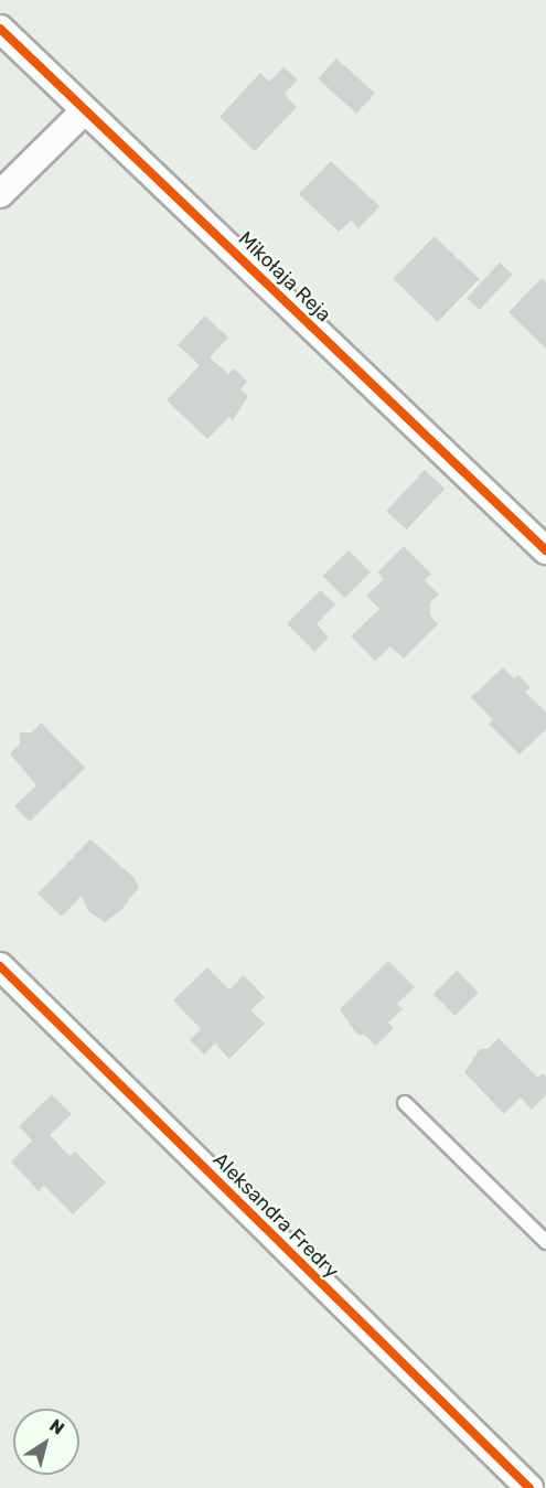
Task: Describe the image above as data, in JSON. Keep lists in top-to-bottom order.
{
  "streets": {
    "street": ["Mikołaja Reja", "Aleksandra Fredry"]
  },
  "north": "top right"
}
